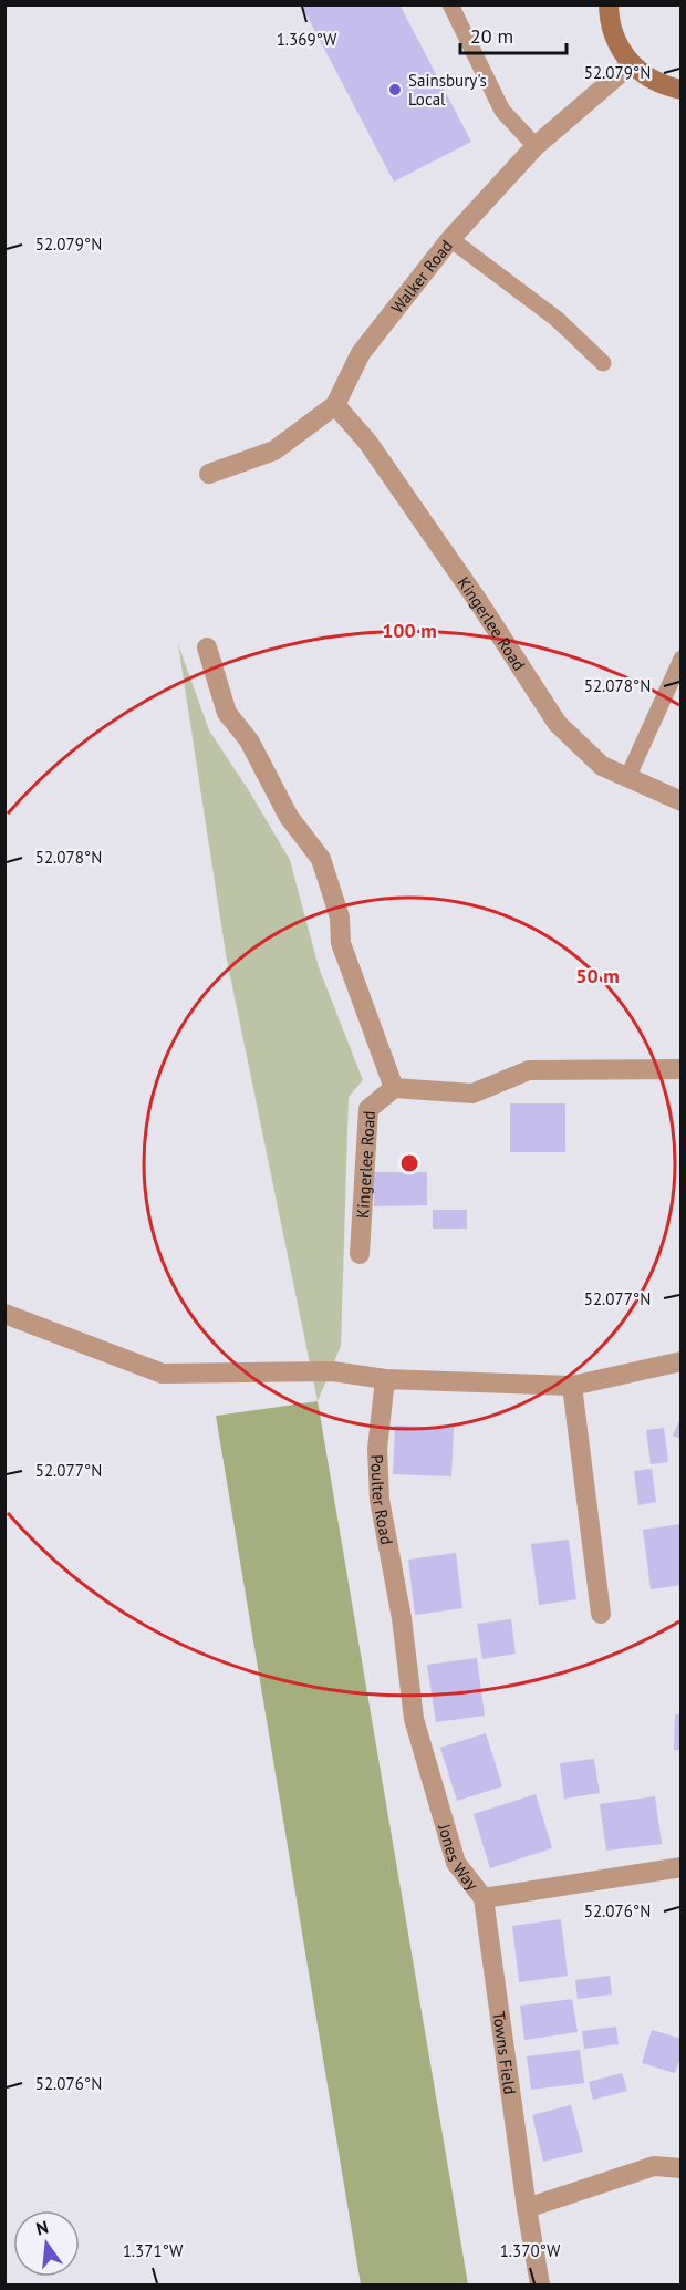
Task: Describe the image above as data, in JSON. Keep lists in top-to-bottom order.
{
  "streets": {
    "street": [
      "Walker Road",
      "Kingerlee Road",
      "Poulter Road",
      "Jones Way",
      "Towns Field"
    ]
  },
  "crossings": [
    ["Walker Road", "Kingerlee Road"],
    ["Poulter Road", "Jones Way"],
    ["Jones Way", "Towns Field"]
  ],
  "places": ["Sainsbury's Local"],
  "scale_bar": "20 m",
  "north": "top",
  "coordinates": [
    "1.369°W",
    "52.079°N",
    "52.078°N",
    "52.077°N",
    "52.076°N",
    "1.371°W",
    "1.370°W"
  ],
  "rings": ["100 m", "50 m"]
}
